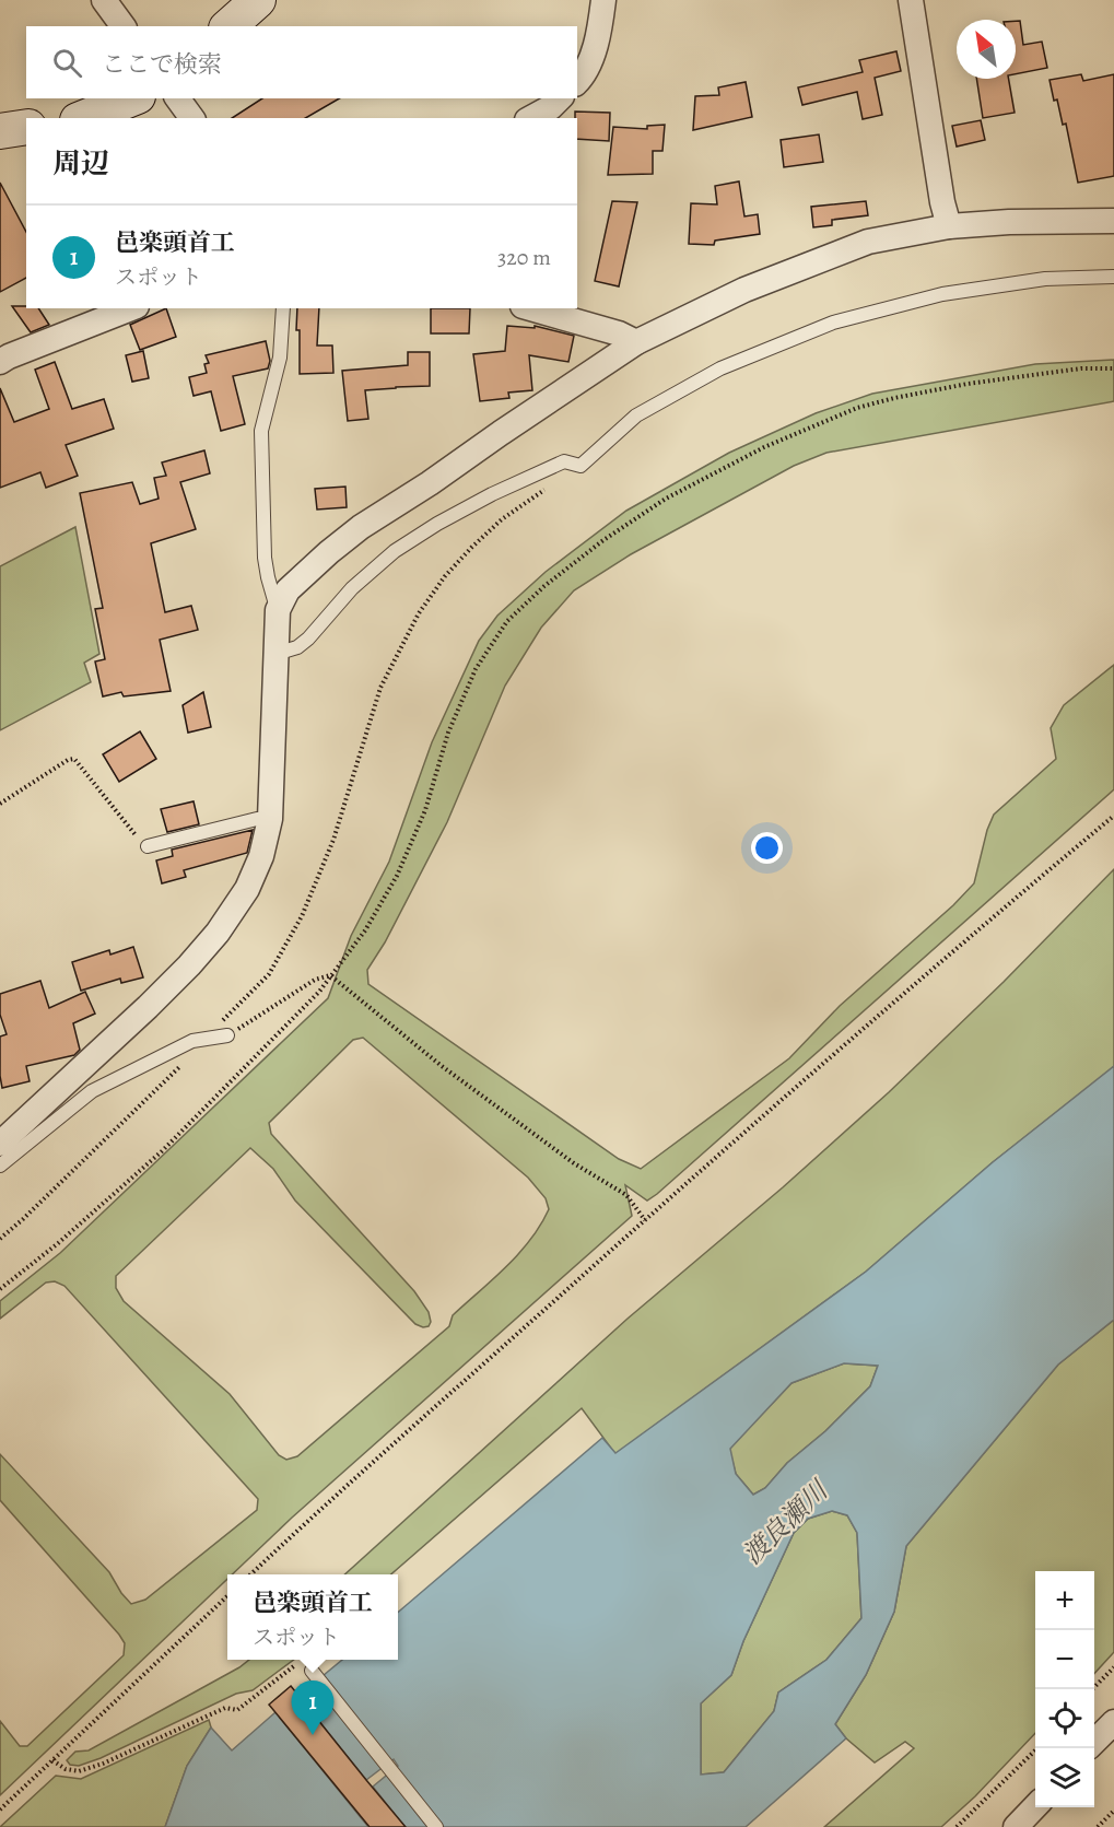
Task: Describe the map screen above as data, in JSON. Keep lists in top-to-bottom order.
{
  "water": ["渡良瀬川"],
  "north": "top left",
  "page": {
    "search": "ここで検索",
    "heading": "周辺",
    "list": [
      {
        "mark": "1",
        "name": "邑楽頭首工",
        "note": "スポット",
        "value": "320 m"
      }
    ],
    "map_buttons": ["+", "−"],
    "popup": ["邑楽頭首工", "スポット"],
    "pins": "1"
  }
}
